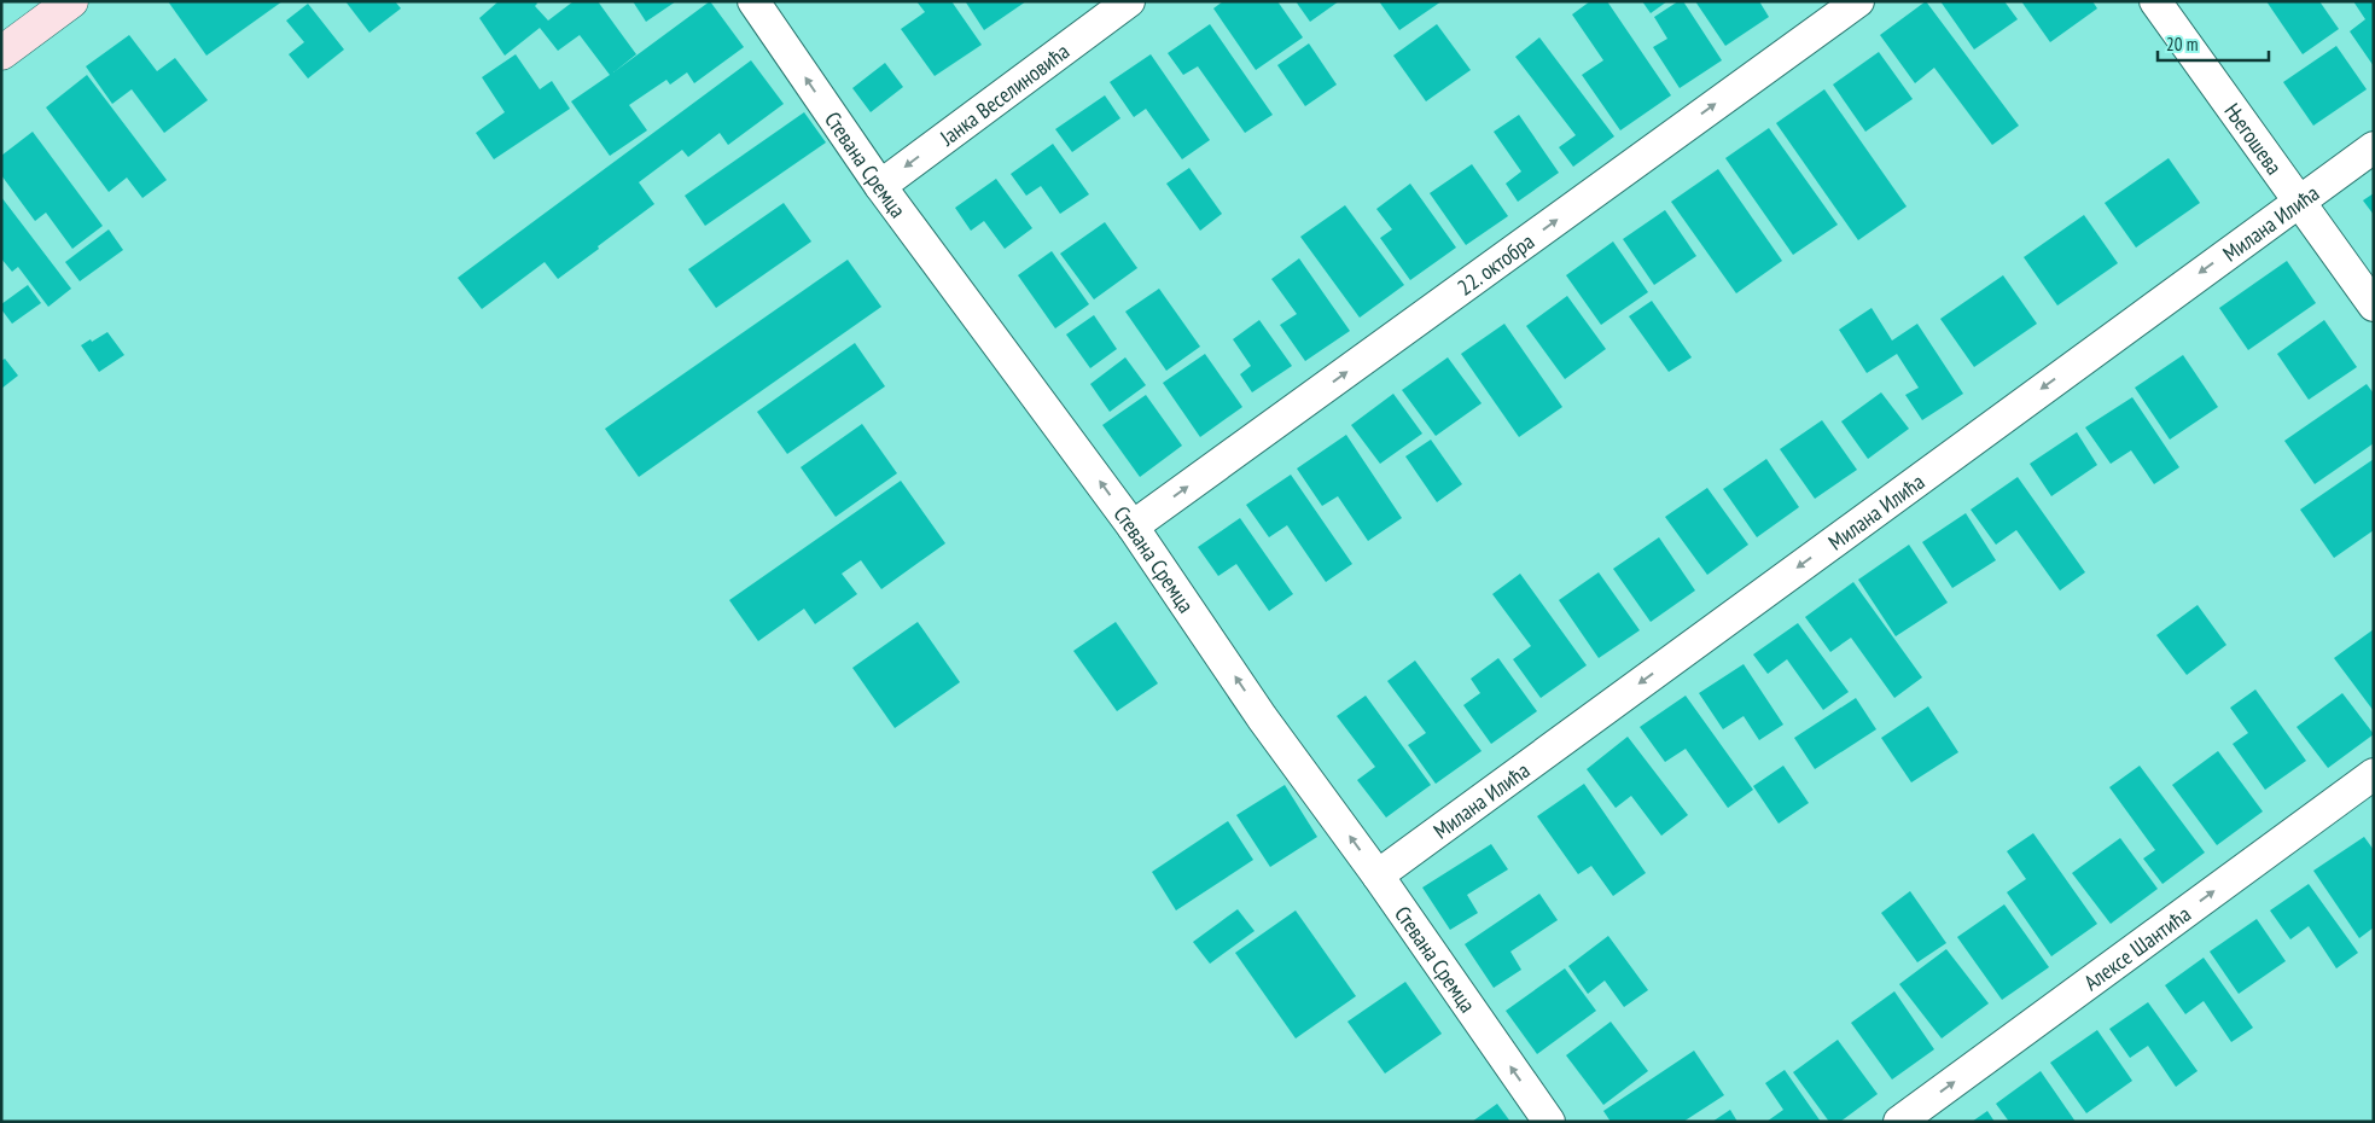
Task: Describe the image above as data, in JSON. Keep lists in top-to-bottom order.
{
  "streets": {
    "street": [
      "Јанка Веселиновића",
      "Његошева",
      "Стевана Сремца",
      "Милана Илића",
      "22. октобра",
      "Алексе Шантића"
    ]
  },
  "crossings": [
    ["Јанка Веселиновића", "Стевана Сремца"],
    ["Његошева", "Милана Илића"],
    ["Стевана Сремца", "Милана Илића"],
    ["Стевана Сремца", "22. октобра"]
  ],
  "one_way": [
    "Јанка Веселиновића",
    "Стевана Сремца",
    "Милана Илића",
    "22. октобра",
    "Алексе Шантића"
  ],
  "scale_bar": "20 m"
}
